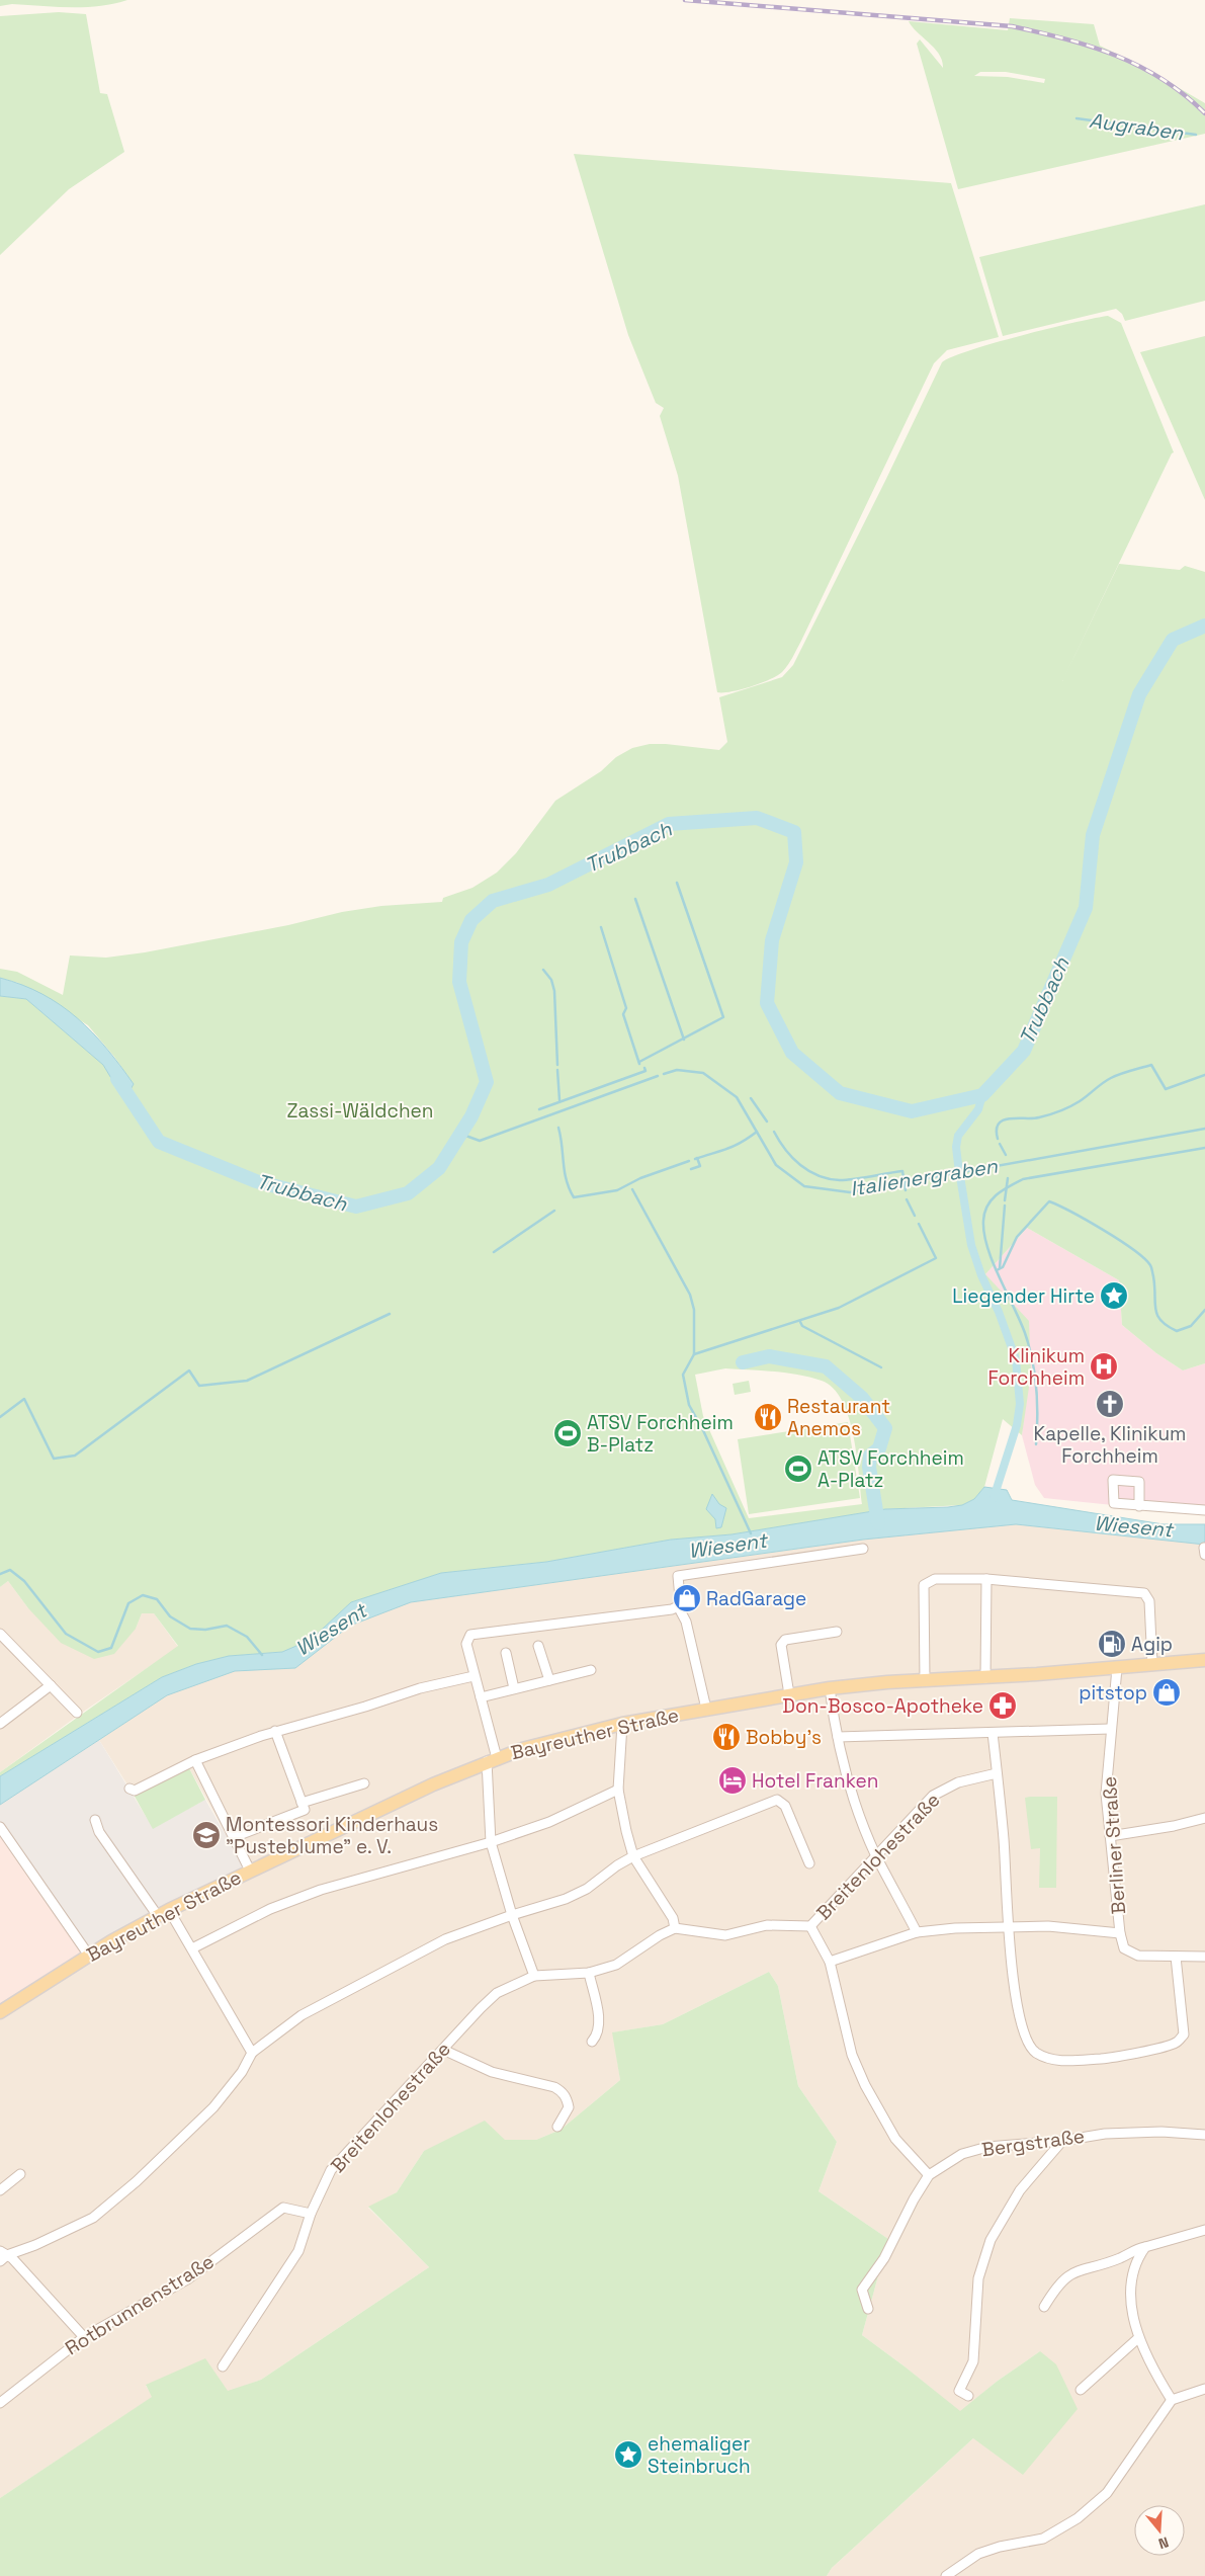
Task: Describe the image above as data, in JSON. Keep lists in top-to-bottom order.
{
  "streets": {
    "main road": ["Bayreuther Straße"],
    "street": [
      "Berliner Straße",
      "Breitenlohestraße",
      "Bergstraße",
      "Rotbrunnenstraße"
    ]
  },
  "crossings": [
    ["Bayreuther Straße", "Berliner Straße"],
    ["Breitenlohestraße", "Rotbrunnenstraße"]
  ],
  "water": [
    "Augraben",
    "Trubbach",
    "Italienergraben",
    "Wiesent"
  ],
  "parks": ["Zassi-Wäldchen"],
  "places": {
    "place": ["Liegender Hirte", "ehemaliger Steinbruch"],
    "hospital": ["Klinikum Forchheim"],
    "church": ["Kapelle, Klinikum Forchheim"],
    "restaurant": ["Restaurant Anemos", "Bobby's"],
    "sports": ["ATSV Forchheim B-Platz", "ATSV Forchheim A-Platz"],
    "shop": ["RadGarage", "pitstop"],
    "fuel station": ["Agip"],
    "pharmacy": ["Don-Bosco-Apotheke"],
    "hotel": ["Hotel Franken"],
    "school or university": ["Montessori Kinderhaus \"Pusteblume\" e. V."]
  },
  "north": "bottom"
}
